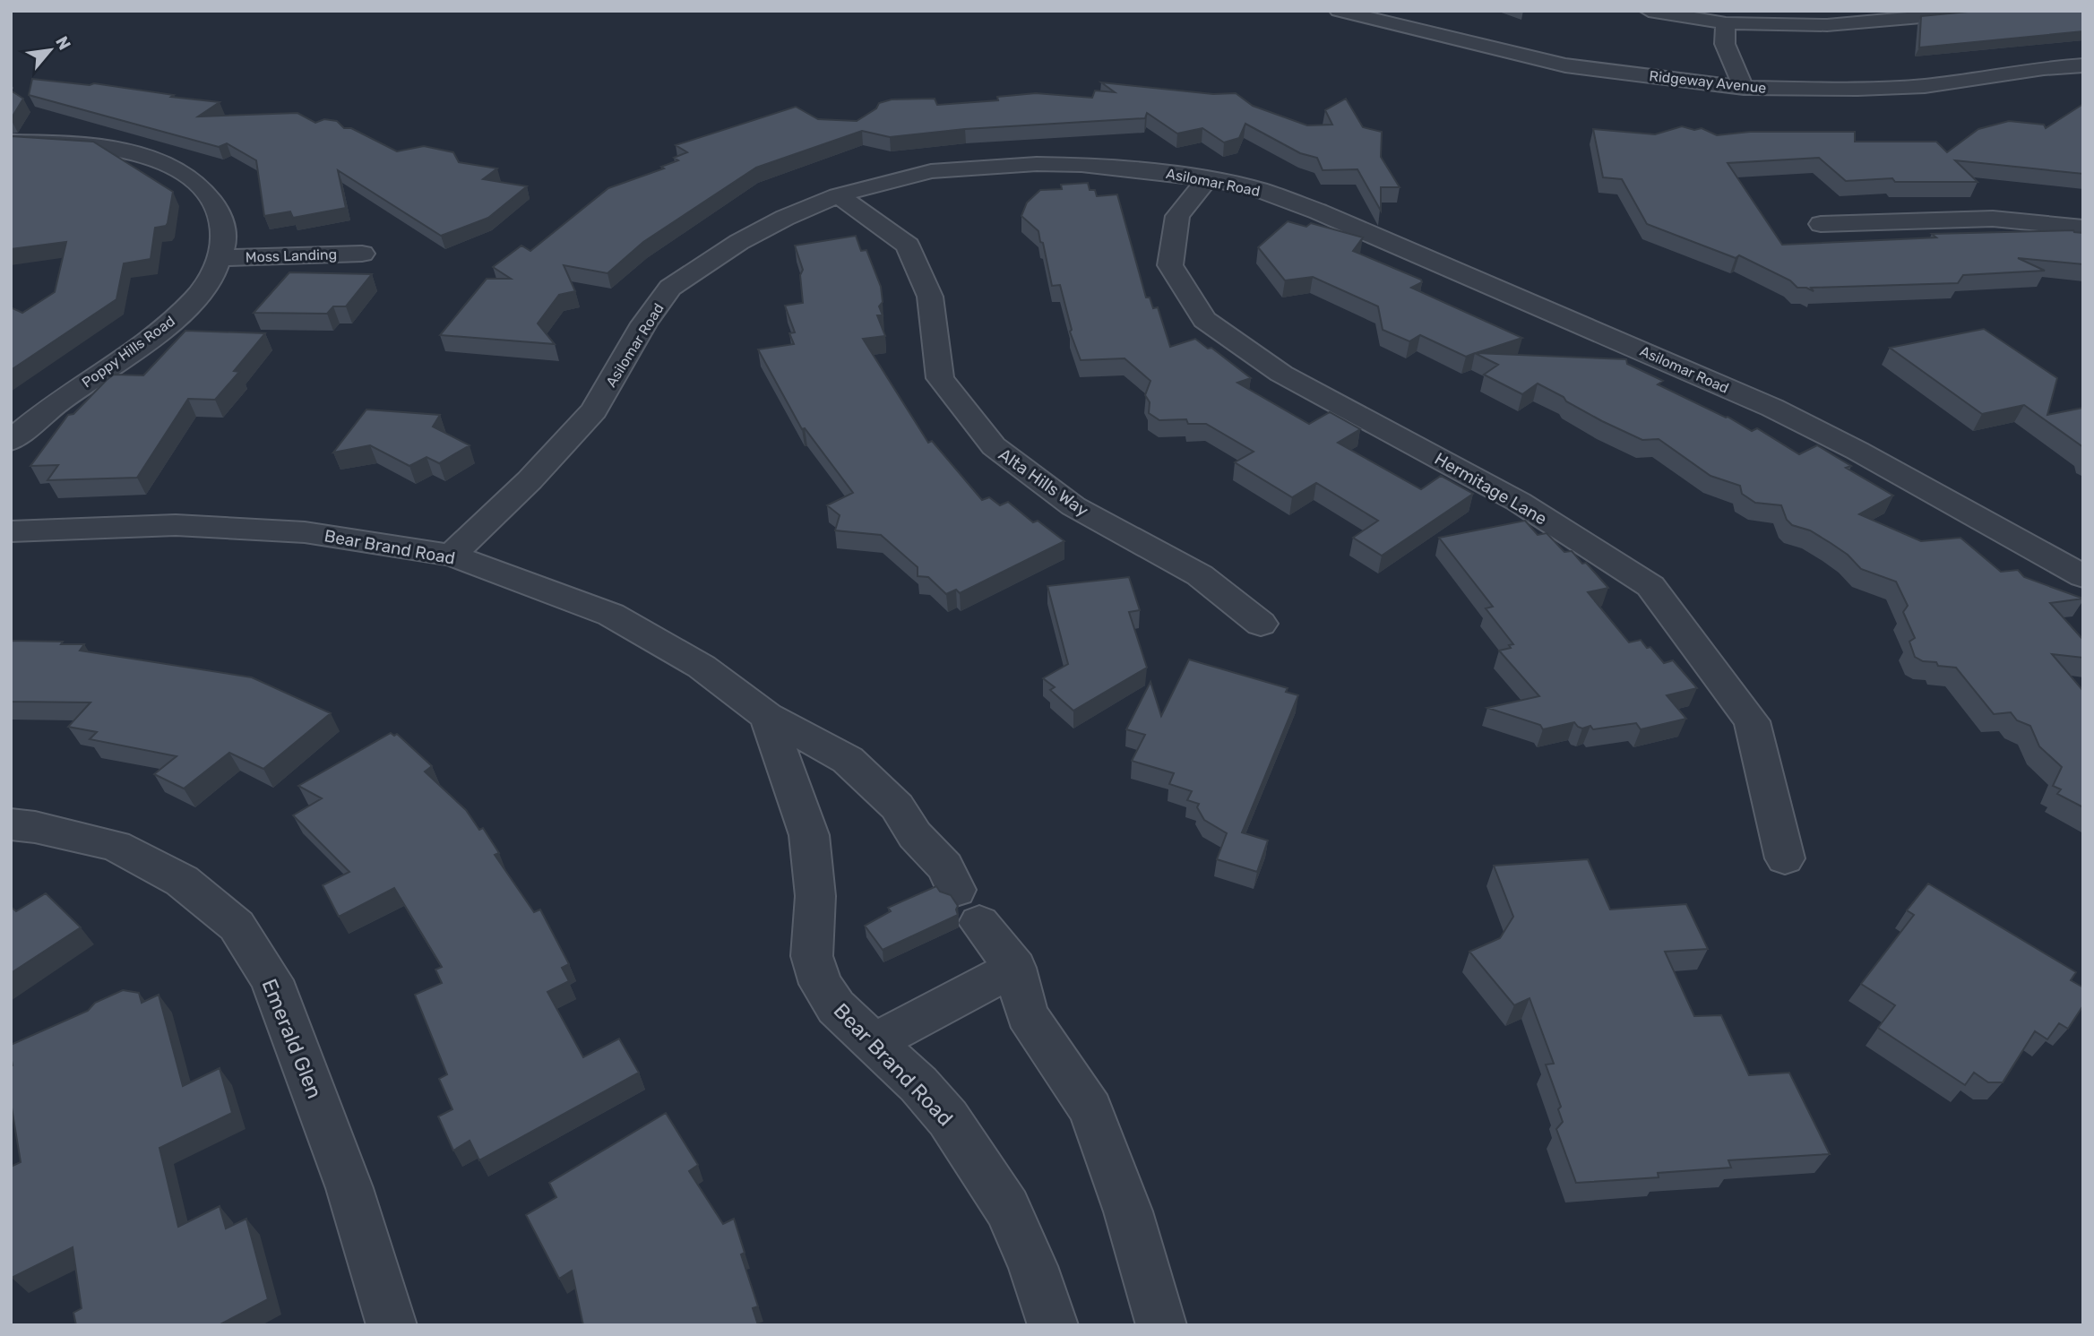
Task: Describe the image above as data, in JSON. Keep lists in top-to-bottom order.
{
  "streets": {
    "street": [
      "Ridgeway Avenue",
      "Asilomar Road",
      "Moss Landing",
      "Poppy Hills Road",
      "Alta Hills Way",
      "Hermitage Lane",
      "Bear Brand Road",
      "Emerald Glen"
    ]
  },
  "crossings": [
    ["Asilomar Road", "Alta Hills Way"],
    ["Asilomar Road", "Hermitage Lane"],
    ["Asilomar Road", "Bear Brand Road"],
    ["Moss Landing", "Poppy Hills Road"]
  ],
  "north": "top right"
}
